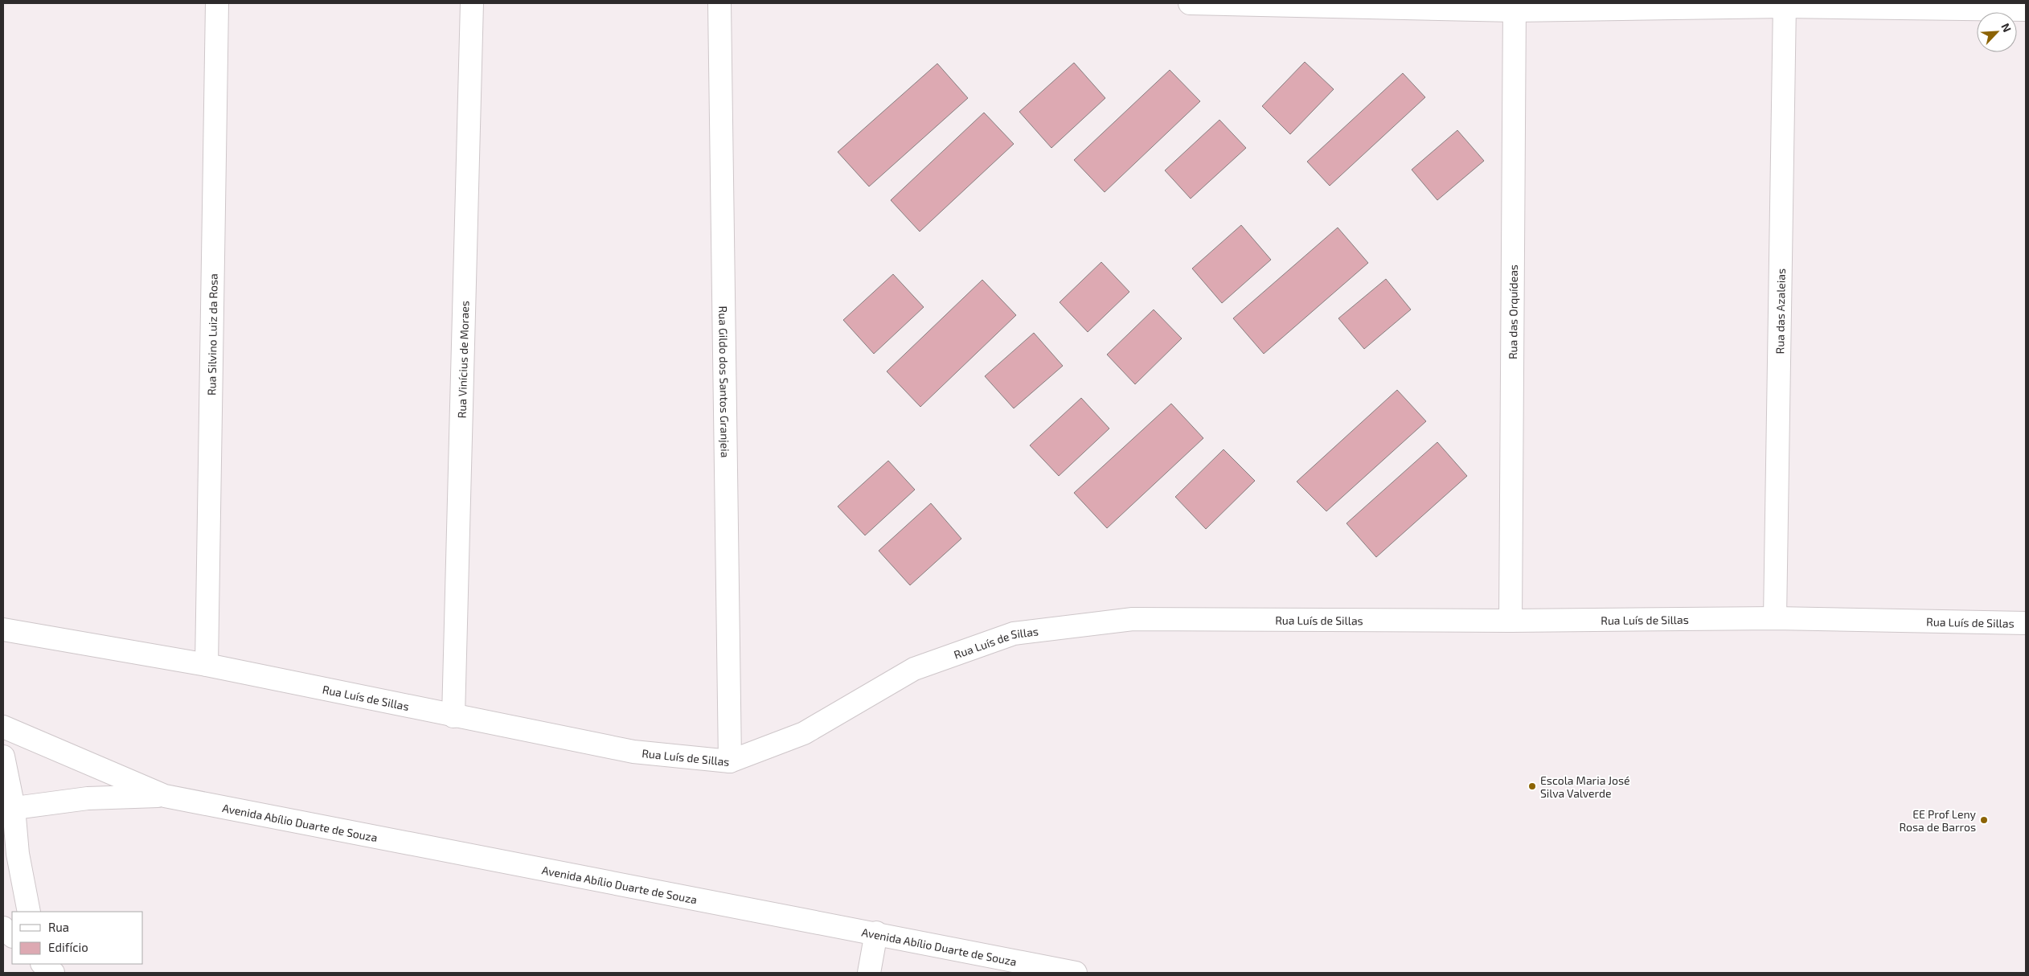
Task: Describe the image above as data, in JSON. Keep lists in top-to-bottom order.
{
  "streets": {
    "street": [
      "Rua das Azaleias",
      "Rua das Orquídeas",
      "Rua Silvino Luiz da Rosa",
      "Rua Vinícius de Moraes",
      "Rua Gildo dos Santos Granjeia",
      "Rua Luís de Sillas",
      "Avenida Abílio Duarte de Souza"
    ]
  },
  "crossings": [
    ["Rua das Azaleias", "Rua Luís de Sillas"],
    ["Rua das Orquídeas", "Rua Luís de Sillas"],
    ["Rua Silvino Luiz da Rosa", "Rua Luís de Sillas"],
    ["Rua Vinícius de Moraes", "Rua Luís de Sillas"],
    ["Rua Gildo dos Santos Granjeia", "Rua Luís de Sillas"]
  ],
  "places": ["Escola Maria José Silva Valverde", "EE Prof Leny Rosa de Barros"],
  "legend": ["Rua", "Edifício"],
  "north": "top right"
}
